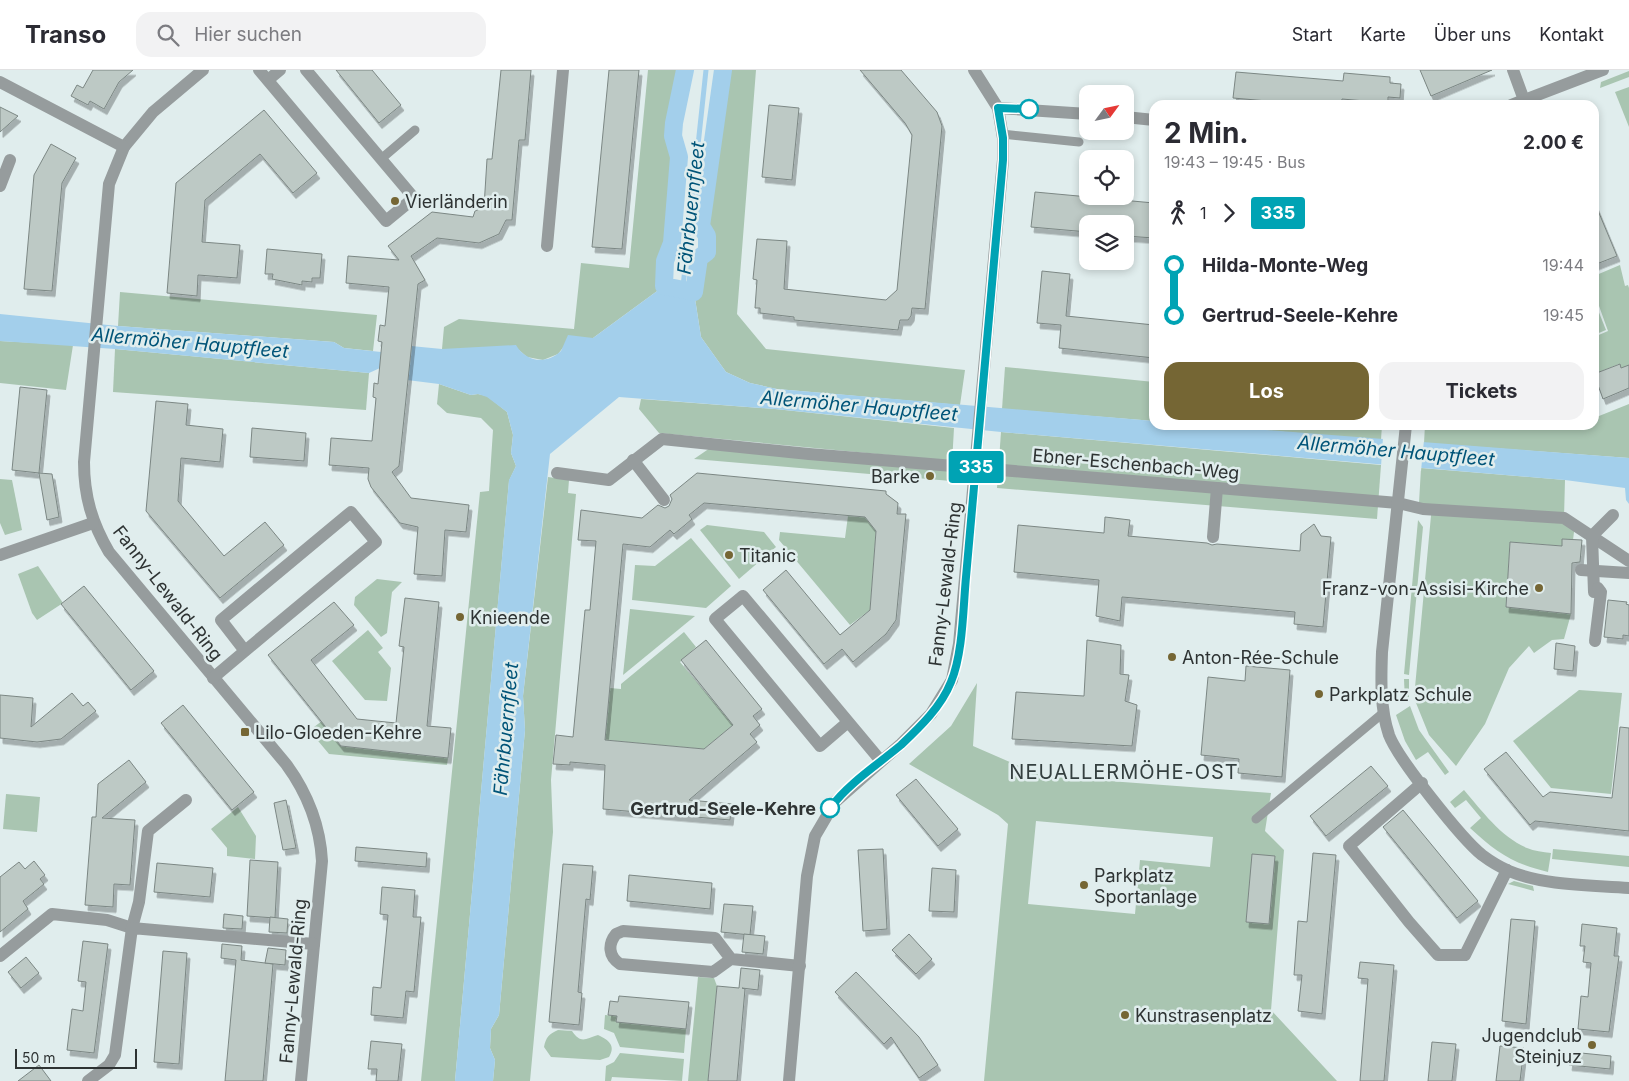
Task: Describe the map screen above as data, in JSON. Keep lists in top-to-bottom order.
{
  "streets": {
    "street": ["Ebner-Eschenbach-Weg", "Fanny-Lewald-Ring"]
  },
  "crossings": [
    ["Ebner-Eschenbach-Weg", "Fanny-Lewald-Ring"]
  ],
  "districts": ["NEUALLERMÖHE-OST"],
  "water": ["Fährbuernfleet", "Allermöher Hauptfleet"],
  "places": {
    "other": [
      "Vierländerin",
      "Barke",
      "Titanic",
      "Franz-von-Assisi-Kirche",
      "Knieende",
      "Anton-Rée-Schule",
      "Parkplatz Schule",
      "Gertrud-Seele-Kehre",
      "Parkplatz Sportanlage",
      "Kunstrasenplatz",
      "Jugendclub Steinjuz"
    ],
    "transit": ["Lilo-Gloeden-Kehre"]
  },
  "lines": ["bus line 335"],
  "scale_bar": "50 m",
  "north": "top right",
  "page": {
    "header": "Transo",
    "search": "Hier suchen",
    "nav": [
      "Start",
      "Karte",
      "Über uns",
      "Kontakt"
    ],
    "on_map": "335",
    "heading": ["2 Min.", "19:43 – 19:45 · Bus", "2.00 €"],
    "legs": ["1", "335"],
    "list": [
      {
        "name": "Hilda-Monte-Weg",
        "value": "19:44"
      },
      {
        "name": "Gertrud-Seele-Kehre",
        "value": "19:45"
      }
    ],
    "buttons": ["Los", "Tickets"],
    "scale": "50 m"
  }
}
